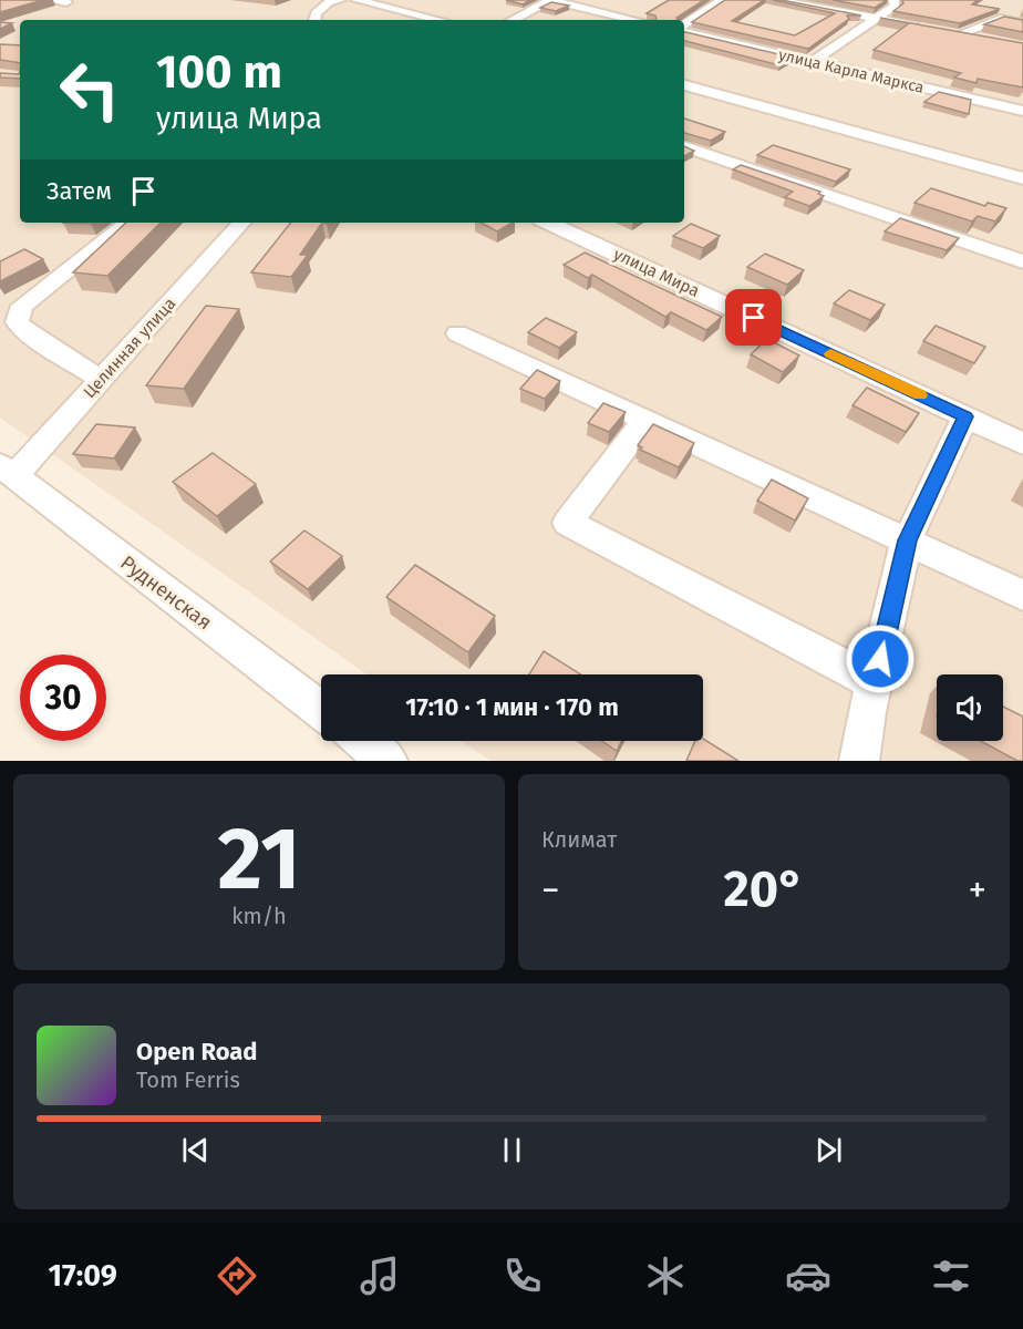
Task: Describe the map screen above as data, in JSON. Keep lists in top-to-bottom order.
{
  "streets": {
    "street": [
      "улица Карла Маркса",
      "улица Мира",
      "Целинная улица",
      "Рудненская"
    ]
  },
  "crossings": [
    ["Целинная улица", "Рудненская"]
  ],
  "page": {
    "turn": ["100 m", "улица Мира"],
    "then": "Затем",
    "limit": "30",
    "trip": "17:10 · 1 мин · 170 m",
    "tile": [
      ["21", "km/h"],
      "Климат"
    ],
    "heat": ["−", "20°", "+"],
    "song": ["Open Road", "Tom Ferris"],
    "tabs": "17:09"
  }
}
